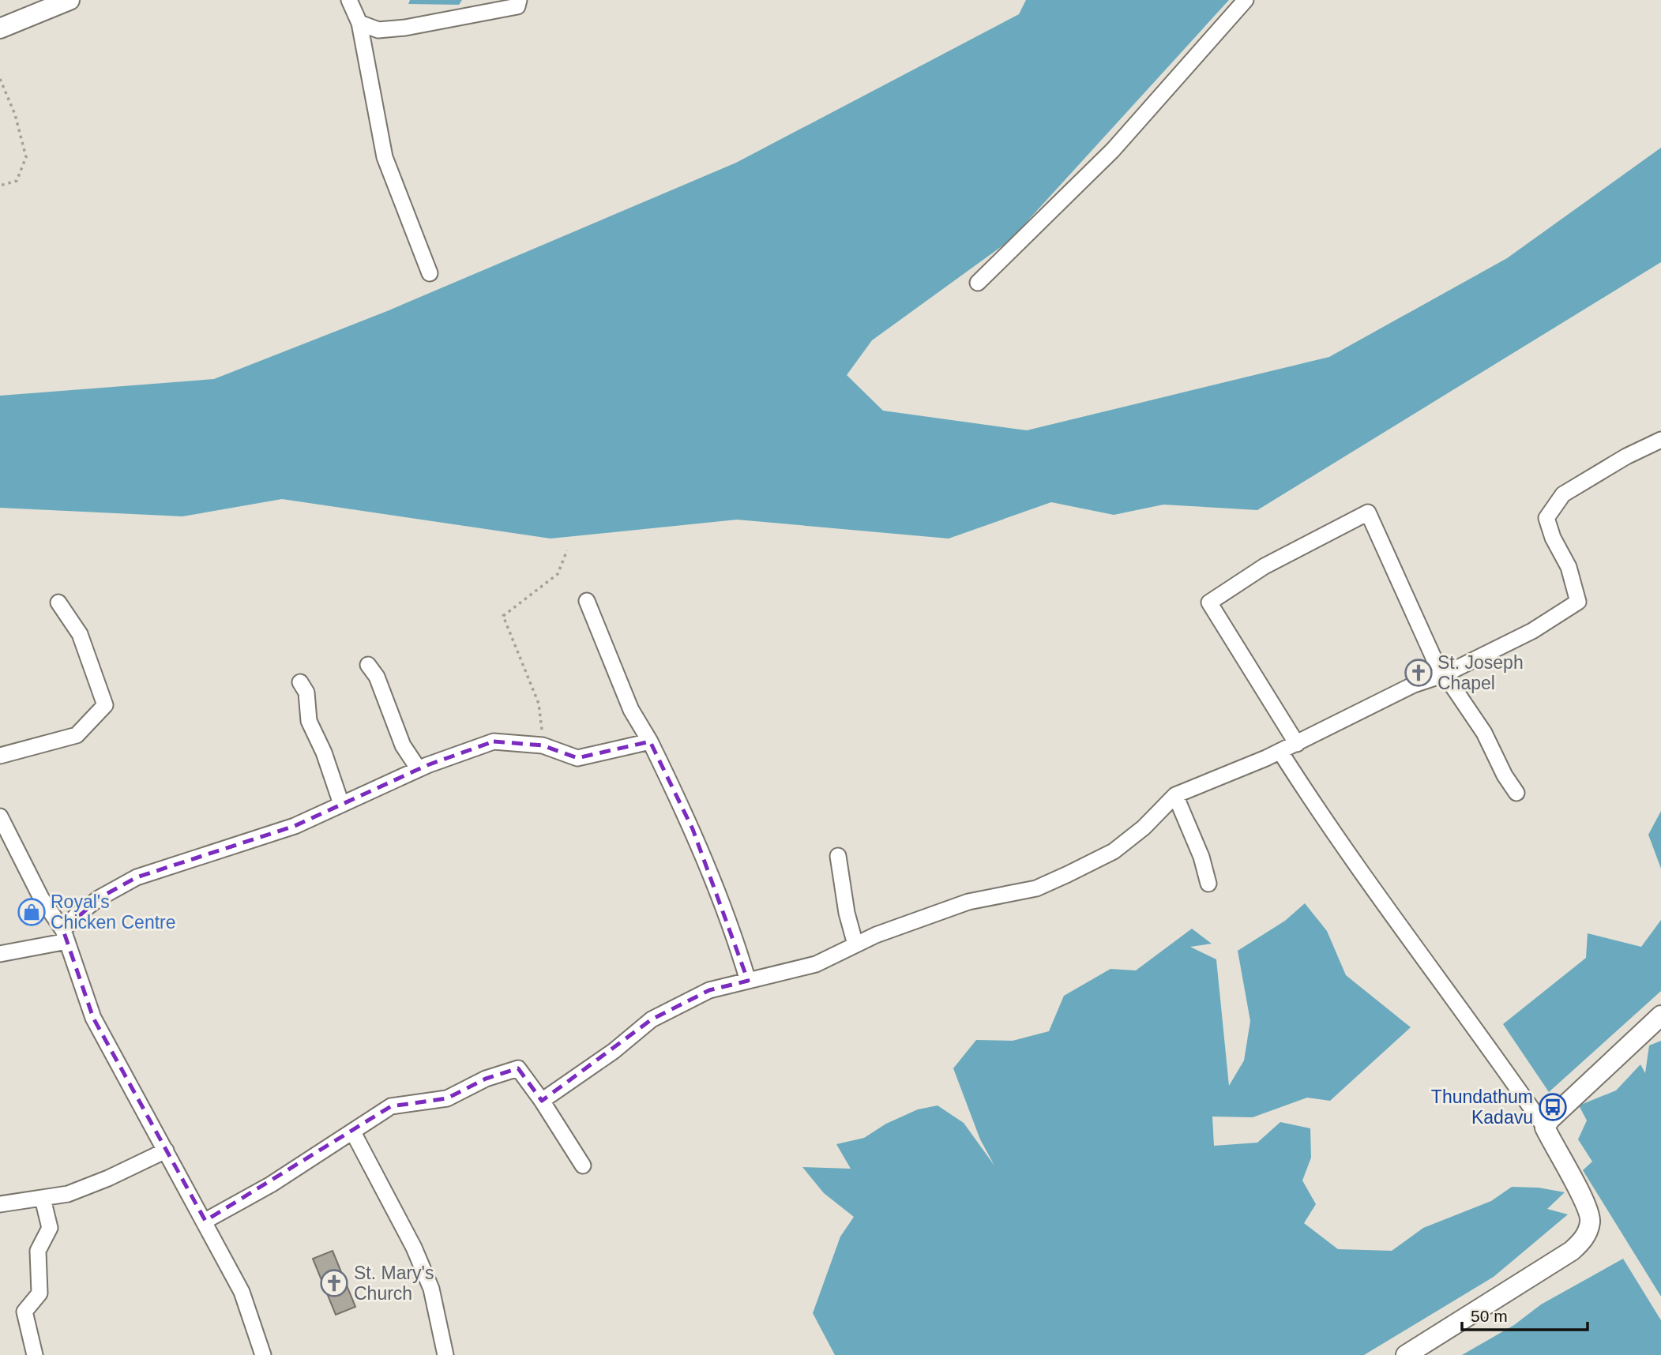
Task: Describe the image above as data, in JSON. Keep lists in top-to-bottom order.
{
  "places": {
    "church": ["St. Joseph Chapel", "St. Mary's Church"],
    "shop": ["Royal's Chicken Centre"],
    "bus stop": ["Thundathum Kadavu"]
  },
  "scale_bar": "50 m"
}
